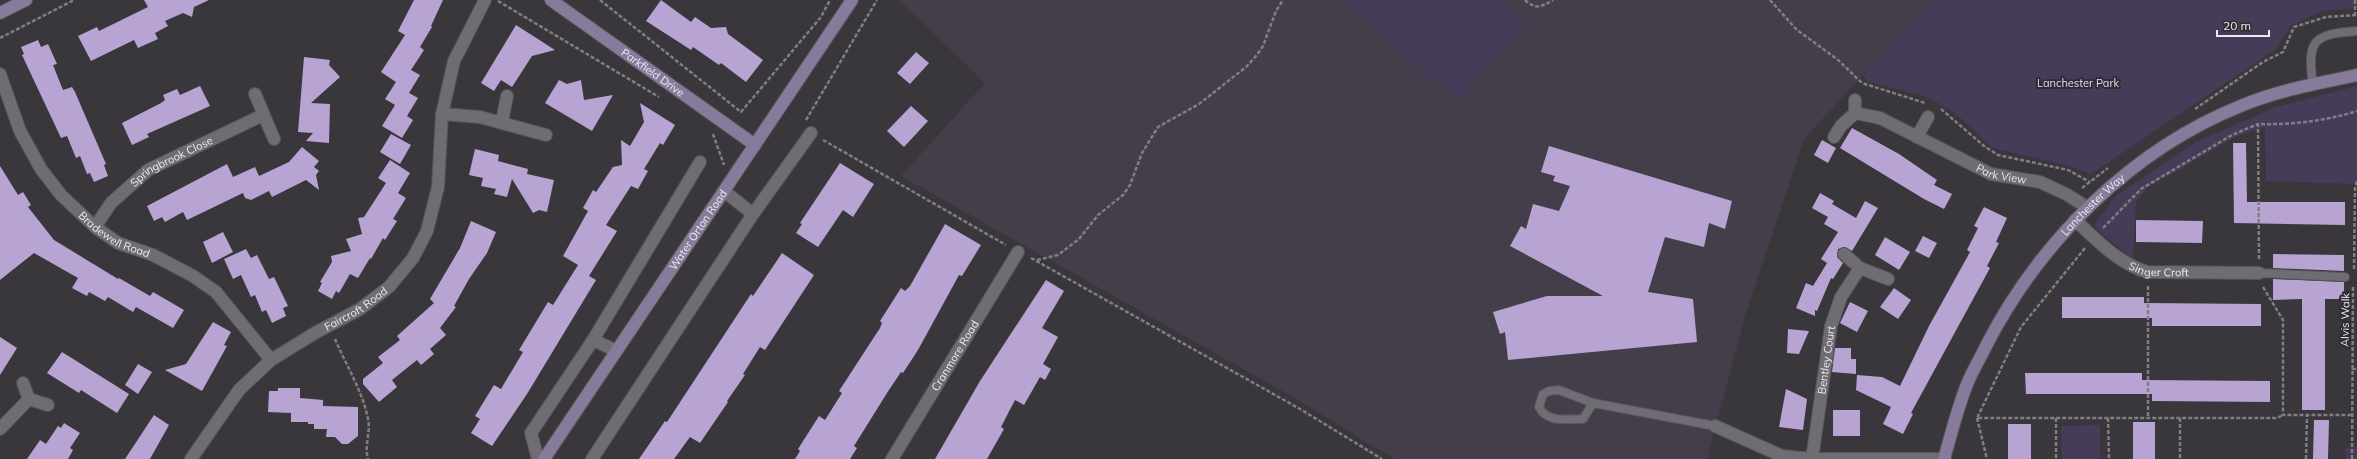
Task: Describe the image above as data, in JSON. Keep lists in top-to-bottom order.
{
  "streets": {
    "street": [
      "Parkfield Drive",
      "Springbrook Close",
      "Park View",
      "Lanchester Way",
      "Water Orton Road",
      "Bradewell Road",
      "Singer Croft",
      "Faircroft Road",
      "Cranmore Road",
      "Bentley Court"
    ],
    "path": ["Alvis Walk"]
  },
  "crossings": [
    ["Parkfield Drive", "Water Orton Road"],
    ["Springbrook Close", "Bradewell Road"],
    ["Park View", "Lanchester Way"],
    ["Lanchester Way", "Singer Croft"],
    ["Bradewell Road", "Faircroft Road"]
  ],
  "parks": ["Lanchester Park"],
  "scale_bar": "20 m"
}
